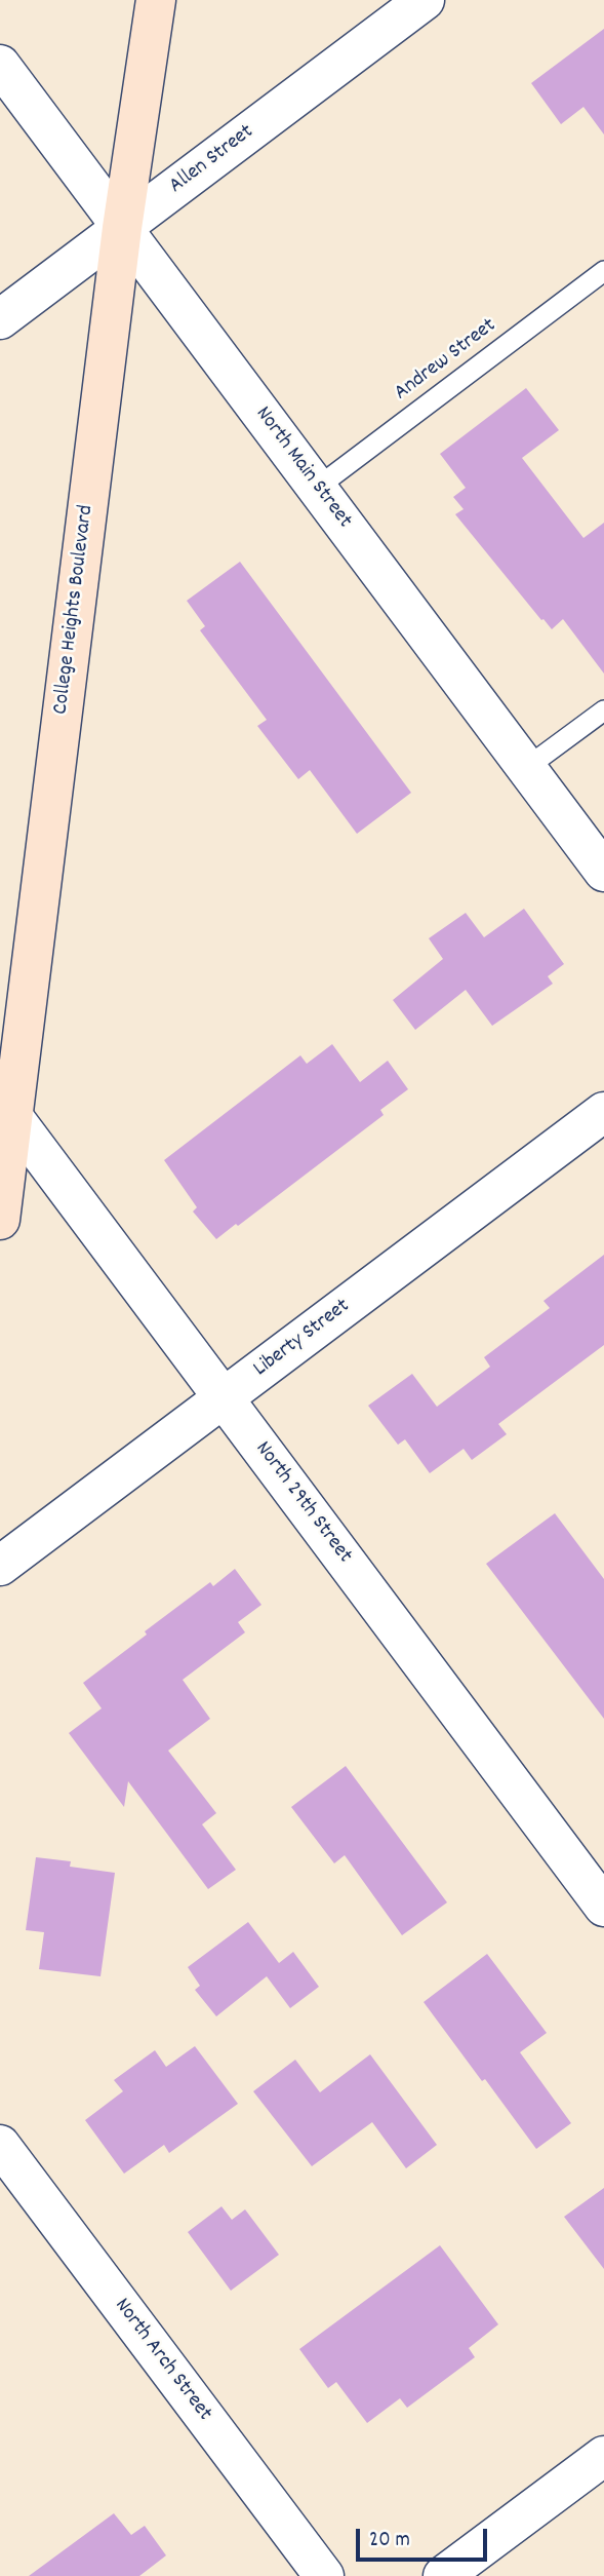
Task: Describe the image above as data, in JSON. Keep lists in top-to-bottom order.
{
  "streets": {
    "street": [
      "Allen Street",
      "North Main Street",
      "College Heights Boulevard",
      "Liberty Street",
      "North 29th Street",
      "North Arch Street"
    ],
    "lane": ["Andrew Street"]
  },
  "crossings": [
    ["Allen Street", "North Main Street"],
    ["Allen Street", "College Heights Boulevard"],
    ["Andrew Street", "North Main Street"],
    ["North Main Street", "College Heights Boulevard"],
    ["College Heights Boulevard", "North 29th Street"],
    ["Liberty Street", "North 29th Street"]
  ],
  "scale_bar": "20 m"
}
